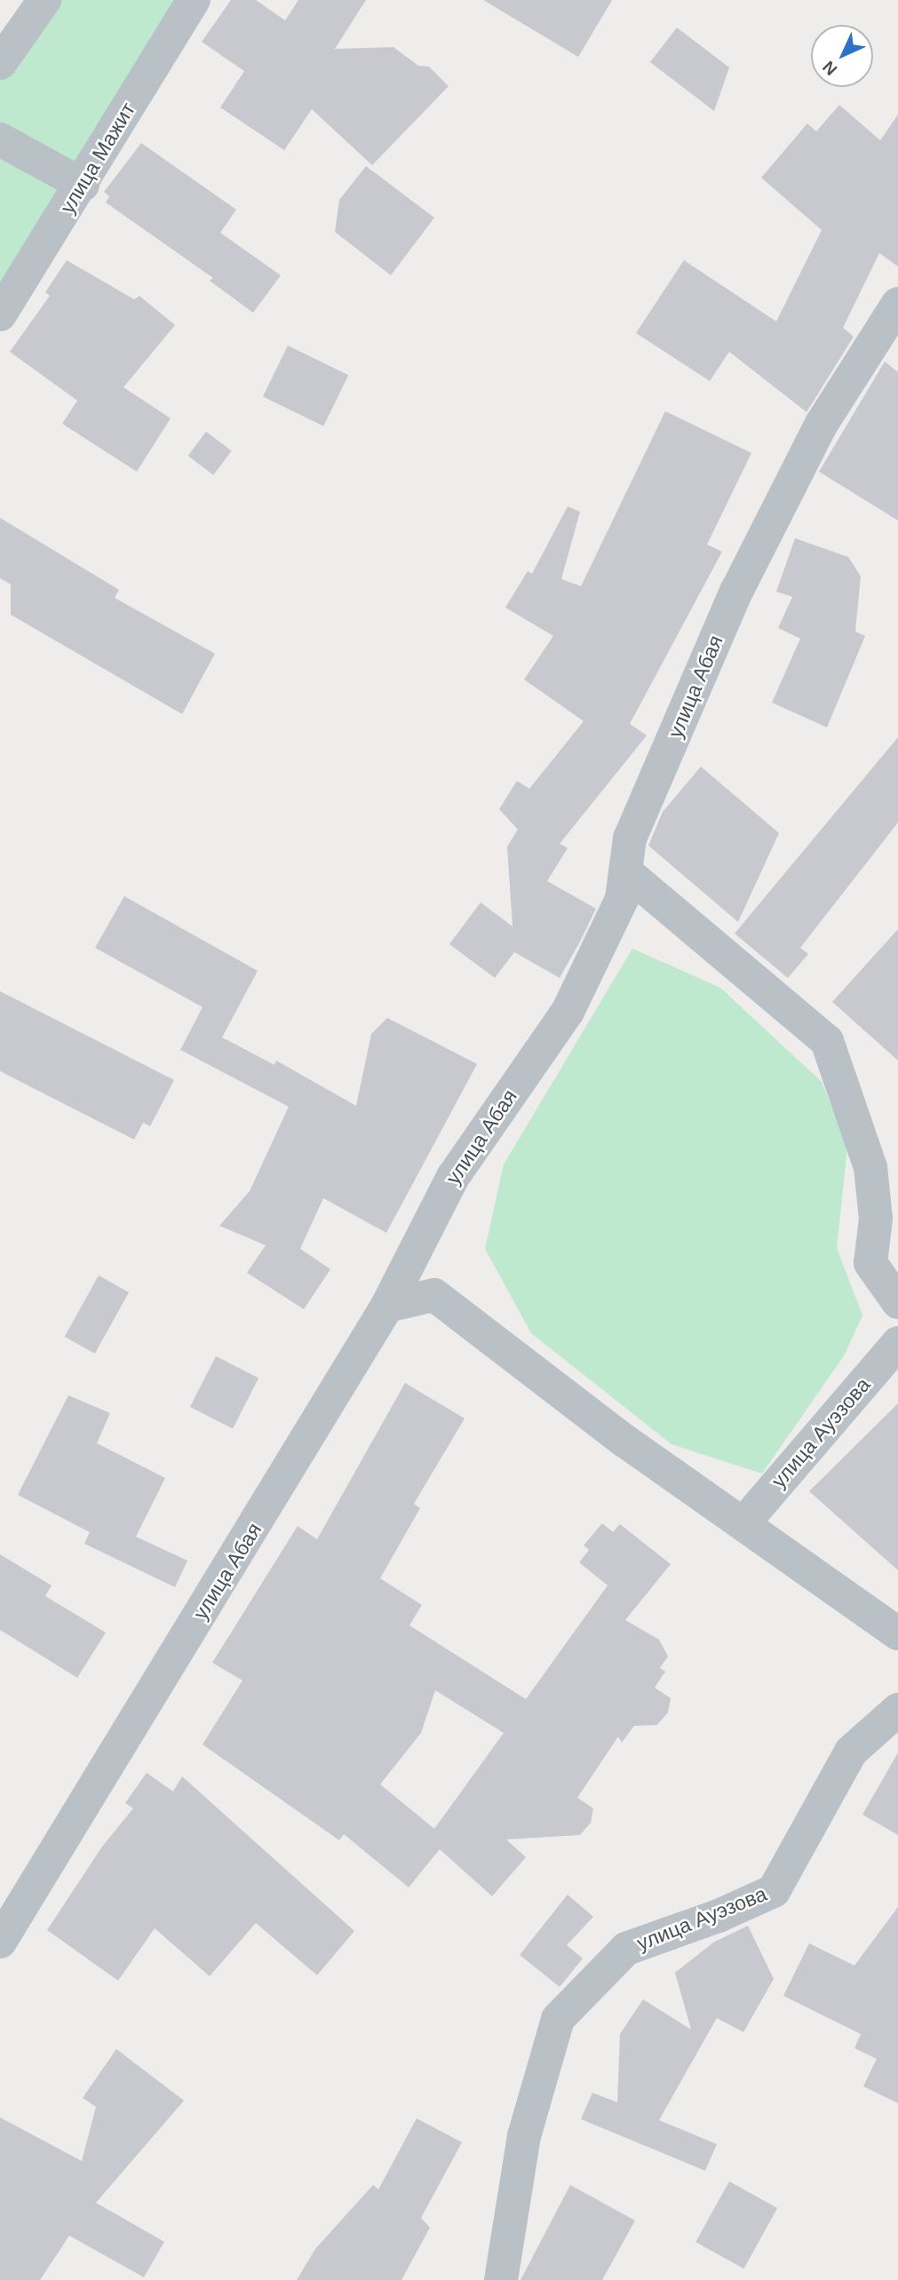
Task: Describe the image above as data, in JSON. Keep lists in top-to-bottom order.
{
  "streets": {
    "street": ["улица Мажит", "улица Абая", "улица Ауэзова"]
  },
  "north": "bottom left"
}
